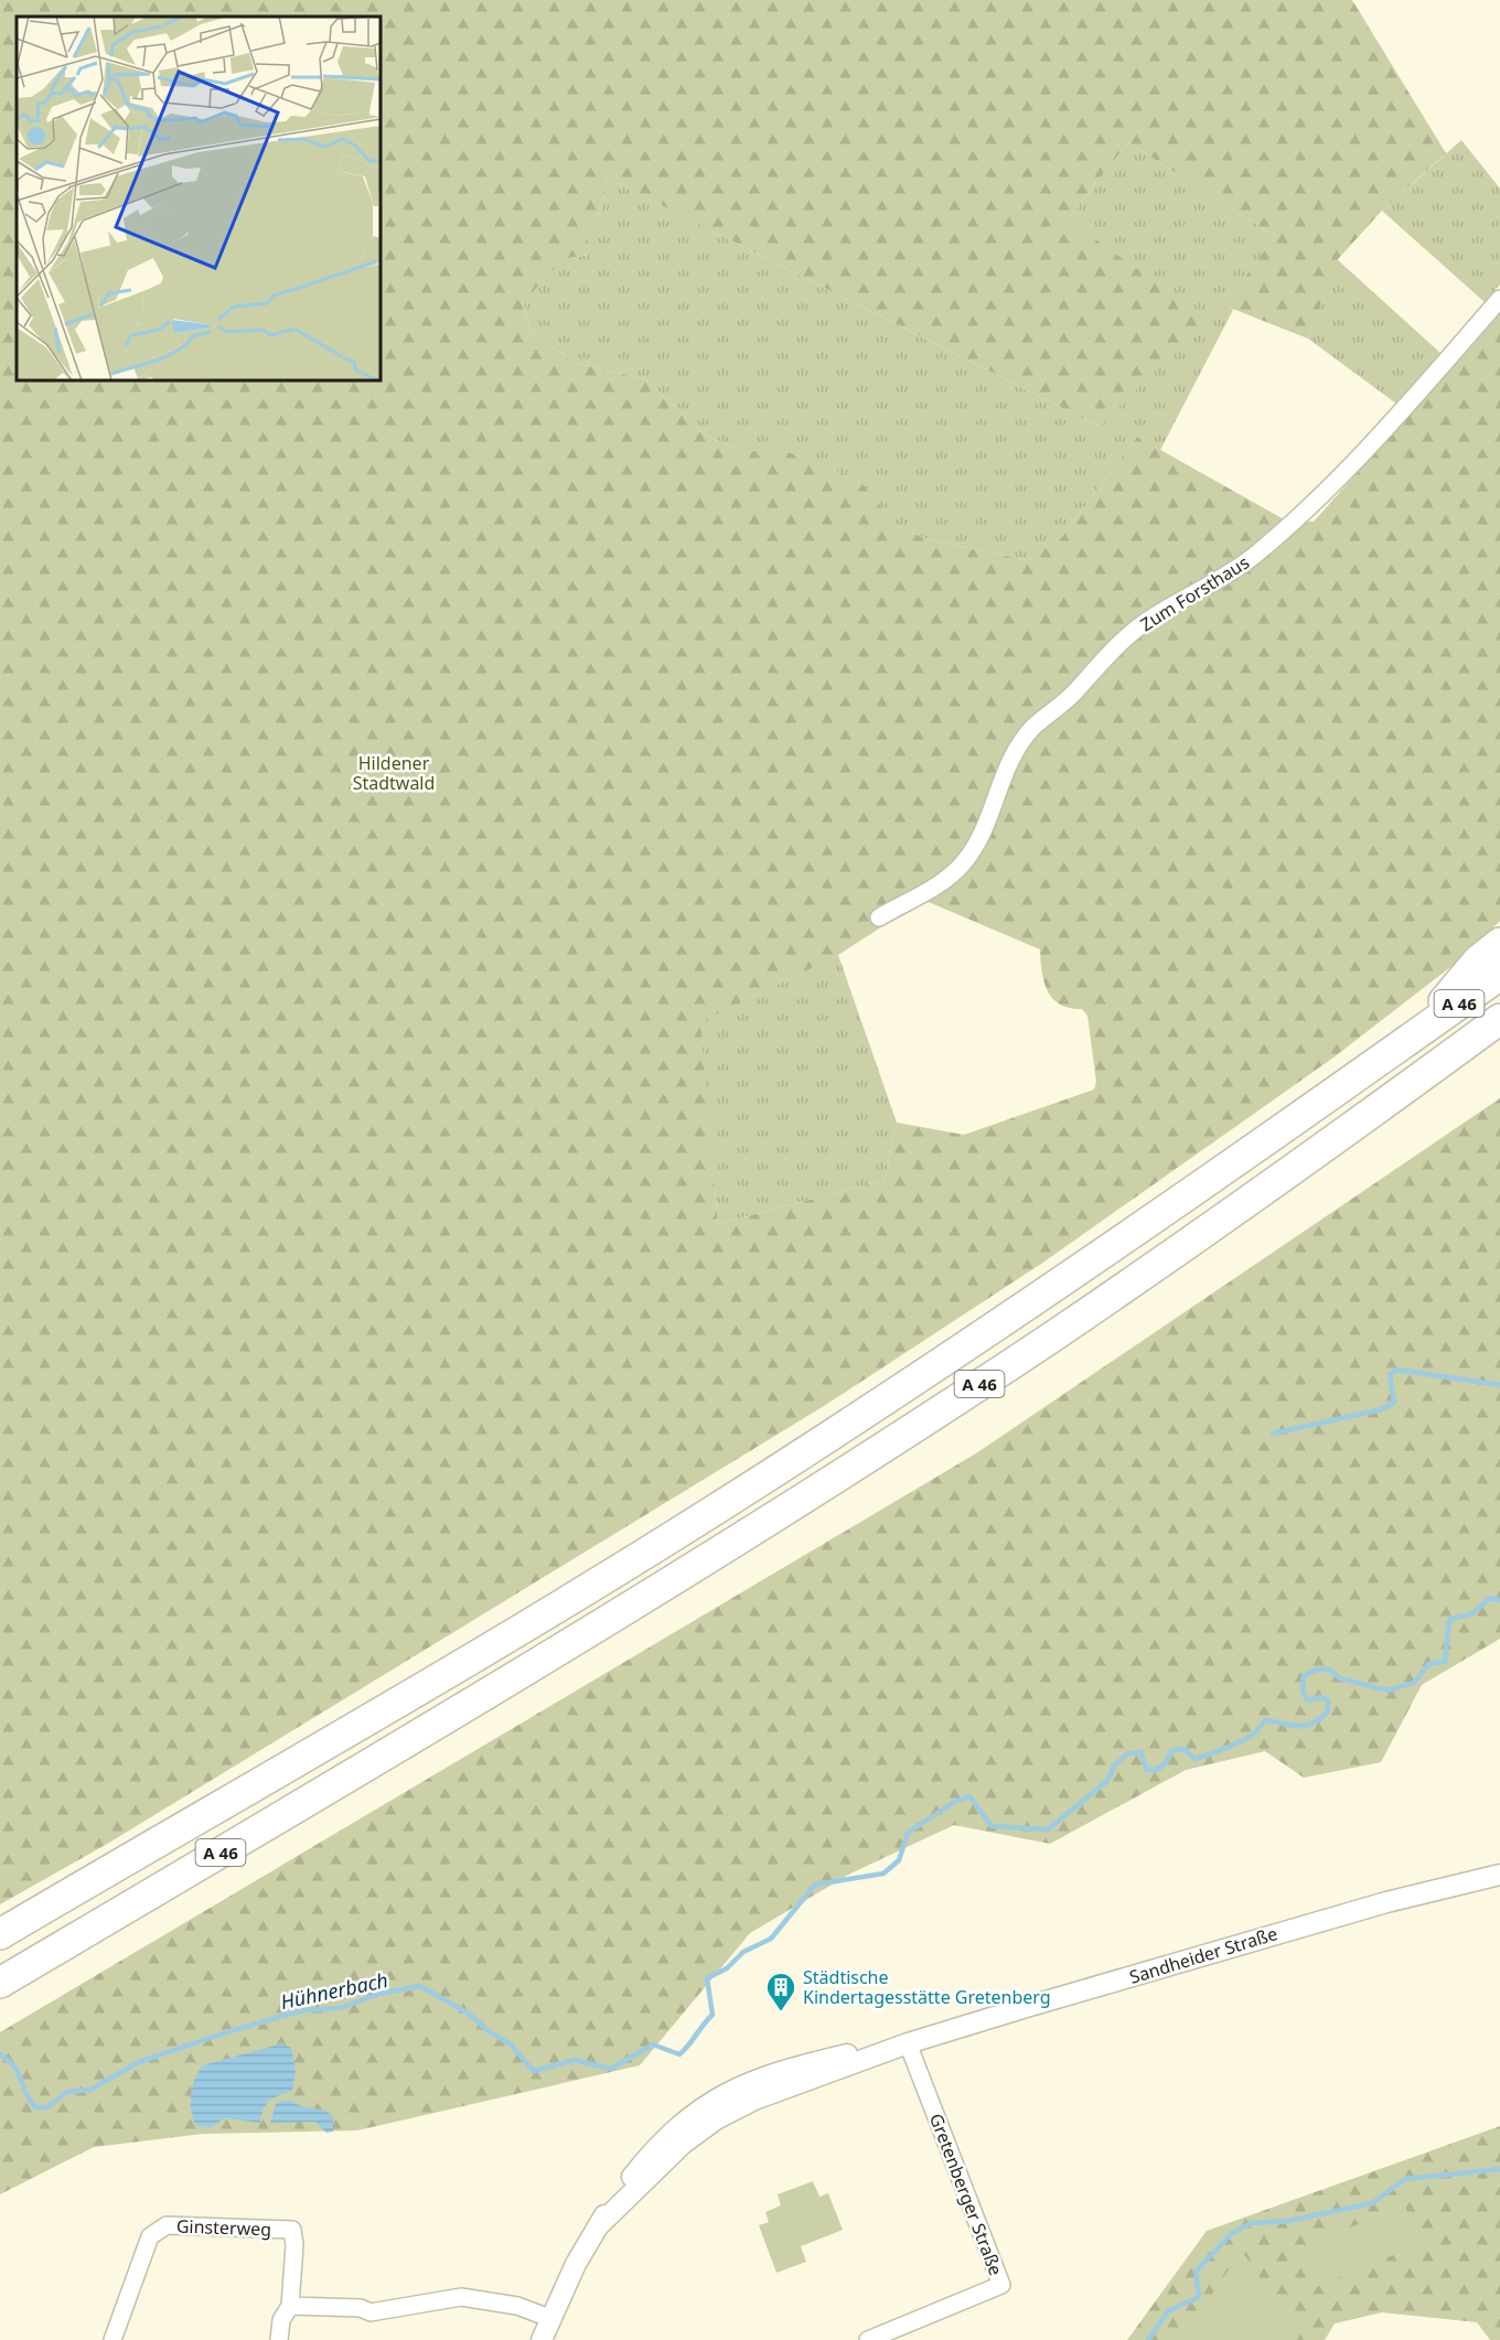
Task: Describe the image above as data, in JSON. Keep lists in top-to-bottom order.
{
  "streets": {
    "highway": ["A 46"],
    "street": [
      "Zum Forsthaus",
      "Sandheider Straße",
      "Gretenberger Straße",
      "Ginsterweg"
    ]
  },
  "crossings": [
    ["Sandheider Straße", "Gretenberger Straße"]
  ],
  "water": ["Hühnerbach"],
  "parks": ["Hildener Stadtwald"],
  "places": {
    "building": ["Städtische Kindertagesstätte Gretenberg"]
  }
}
